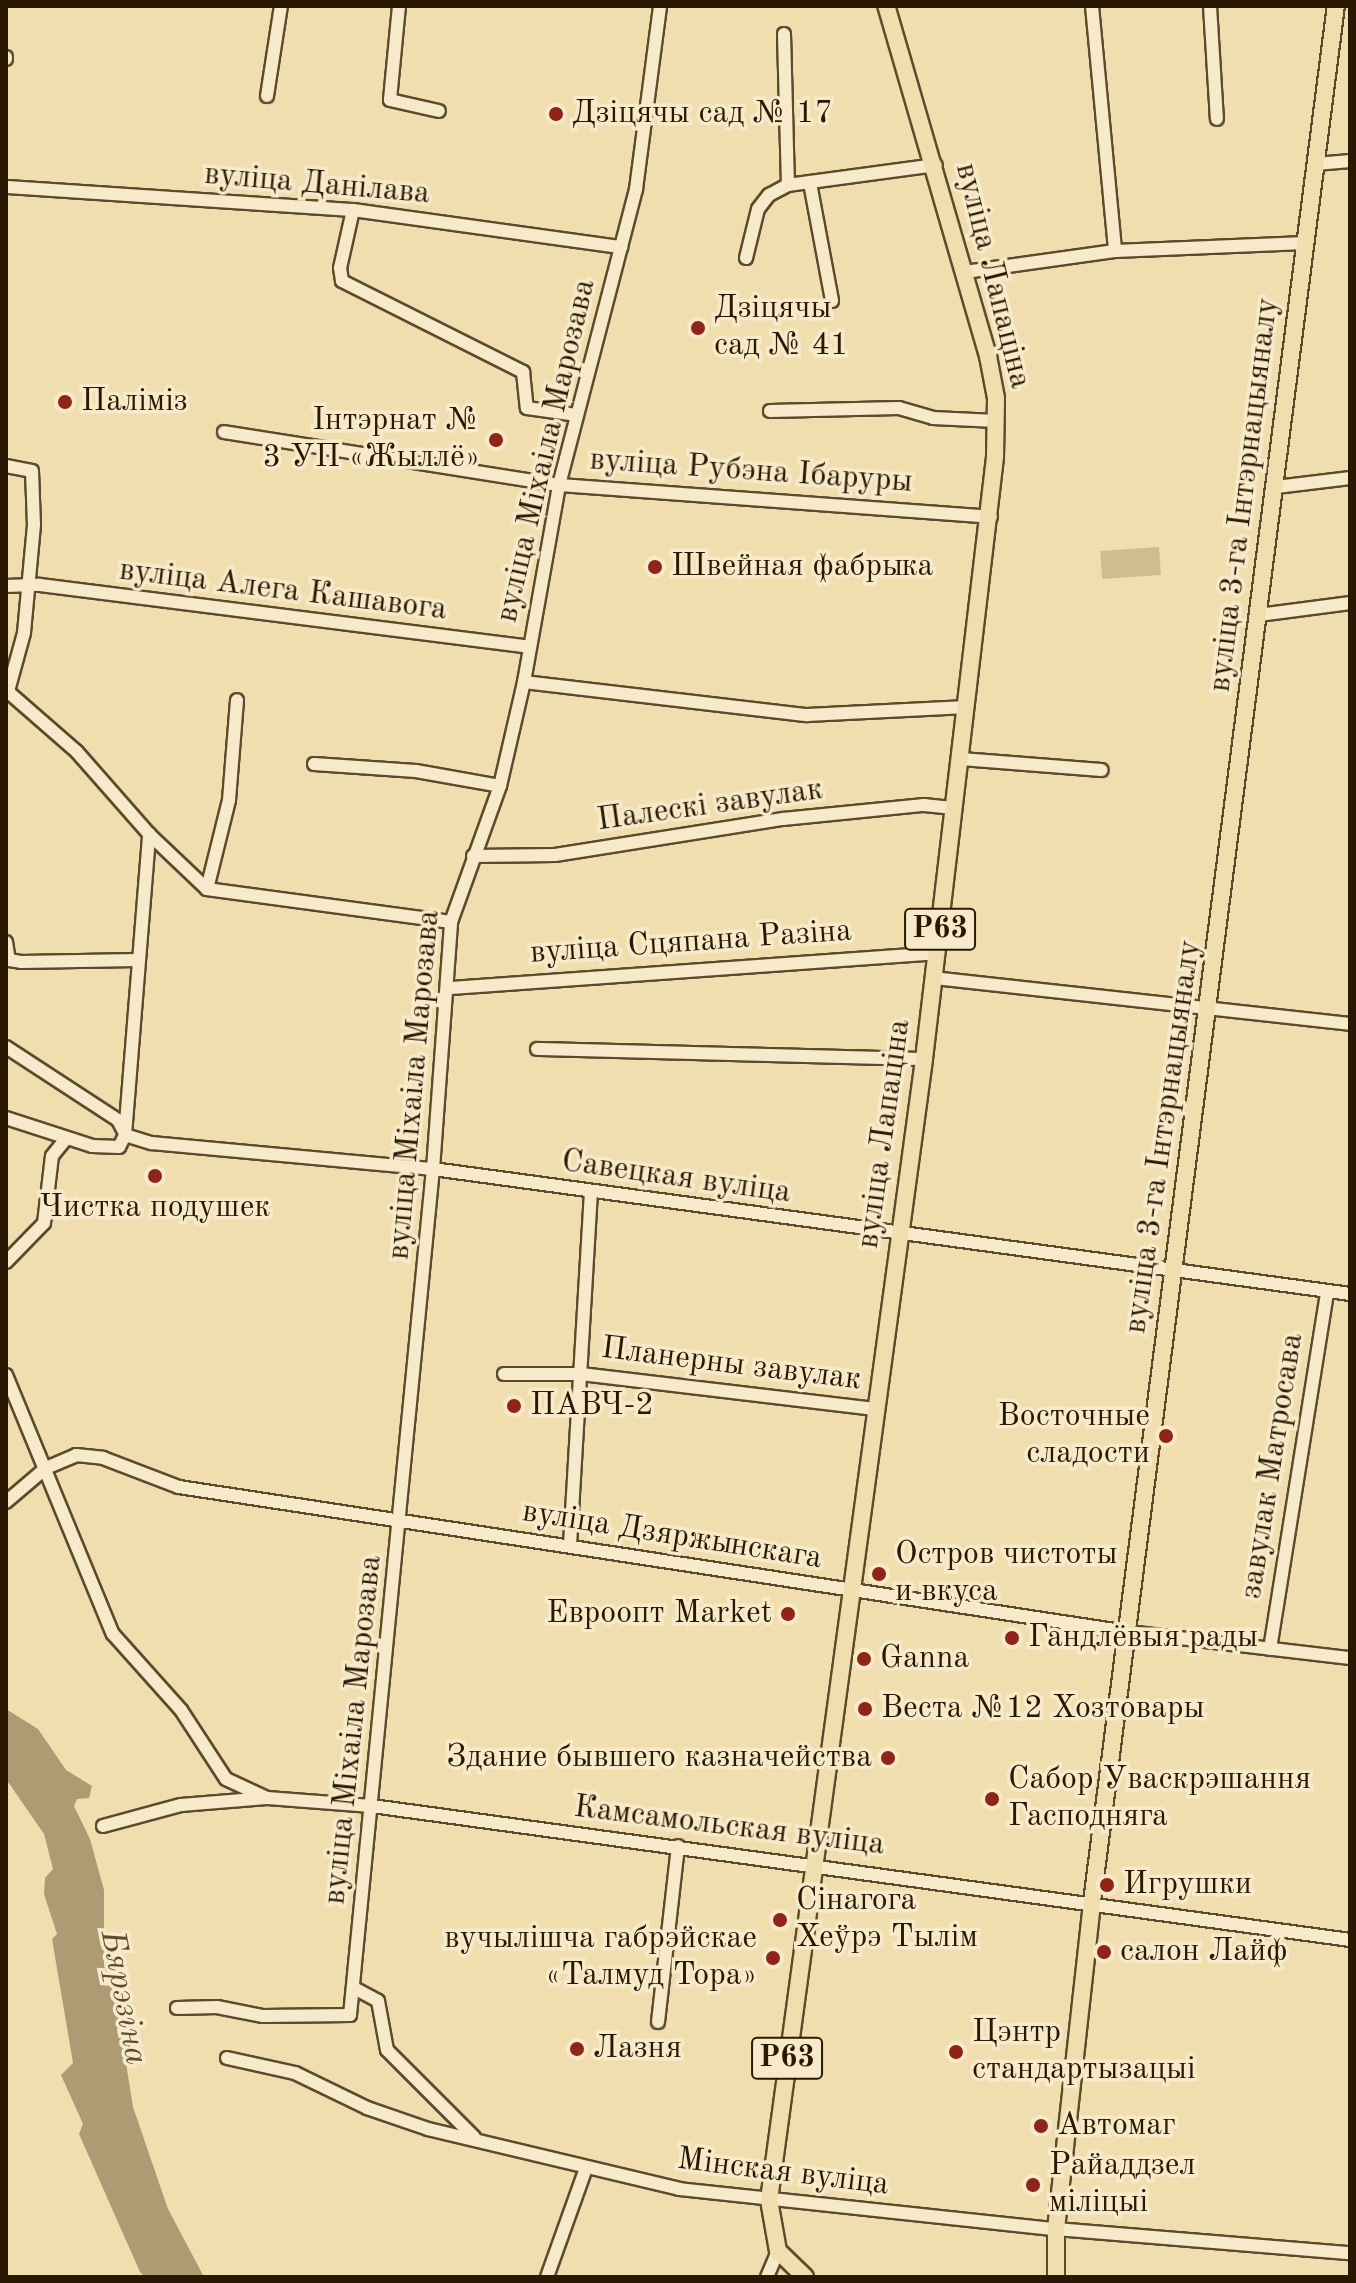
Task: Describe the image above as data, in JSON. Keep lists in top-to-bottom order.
{
  "streets": {
    "main road": ["вуліца Лапаціна", "вуліца 3-га Інтэрнацыяналу", "Р63"],
    "street": [
      "вуліца Данілава",
      "вуліца Міхаіла Марозава",
      "вуліца Рубэна Ібаруры",
      "вуліца Алега Кашавога",
      "Палескі завулак",
      "вуліца Сцяпана Разіна",
      "Савецкая вуліца",
      "Планерны завулак",
      "завулак Матросава",
      "вуліца Дзяржынскага",
      "Камсамольская вуліца",
      "Мінская вуліца"
    ]
  },
  "crossings": [
    ["вуліца Данілава", "вуліца Міхаіла Марозава"],
    ["вуліца Лапаціна", "вуліца Рубэна Ібаруры"],
    ["вуліца Лапаціна", "Палескі завулак"],
    ["вуліца Лапаціна", "вуліца Сцяпана Разіна"],
    ["вуліца Лапаціна", "Савецкая вуліца"],
    ["вуліца Лапаціна", "Планерны завулак"],
    ["вуліца Лапаціна", "вуліца Дзяржынскага"],
    ["вуліца Лапаціна", "Камсамольская вуліца"],
    ["вуліца Лапаціна", "Мінская вуліца"],
    ["вуліца Міхаіла Марозава", "вуліца Рубэна Ібаруры"],
    ["вуліца Міхаіла Марозава", "вуліца Алега Кашавога"],
    ["вуліца Міхаіла Марозава", "Палескі завулак"],
    ["вуліца Міхаіла Марозава", "вуліца Сцяпана Разіна"],
    ["вуліца Міхаіла Марозава", "Савецкая вуліца"],
    ["вуліца Міхаіла Марозава", "вуліца Дзяржынскага"],
    ["вуліца Міхаіла Марозава", "Камсамольская вуліца"],
    ["вуліца 3-га Інтэрнацыяналу", "Савецкая вуліца"],
    ["вуліца 3-га Інтэрнацыяналу", "вуліца Дзяржынскага"],
    ["вуліца 3-га Інтэрнацыяналу", "Камсамольская вуліца"],
    ["вуліца 3-га Інтэрнацыяналу", "Мінская вуліца"],
    ["Савецкая вуліца", "Планерны завулак"],
    ["Савецкая вуліца", "завулак Матросава"],
    ["Планерны завулак", "вуліца Дзяржынскага"],
    ["завулак Матросава", "вуліца Дзяржынскага"]
  ],
  "water": ["Бярэзіна"],
  "places": [
    "Дзіцячы сад № 17",
    "Дзіцячы сад № 41",
    "Паліміз",
    "Інтэрнат № 3 УП «Жыллё»",
    "Швейная фабрыка",
    "Чистка подушек",
    "ПАВЧ-2",
    "Восточные сладости",
    "Остров чистоты и вкуса",
    "Евроопт Market",
    "Гандлёвыя рады",
    "Ganna",
    "Веста №12 Хозтовары",
    "Здание бывшего казначейства",
    "Сабор Уваскрэшання Гасподняга",
    "Игрушки",
    "Сінагога Хеўрэ Тылім",
    "салон Лайф",
    "вучылішча габрэйскае «Талмуд Тора»",
    "Лазня",
    "Цэнтр стандартызацыі",
    "Автомаг",
    "Райаддзел міліцыі"
  ]
}
